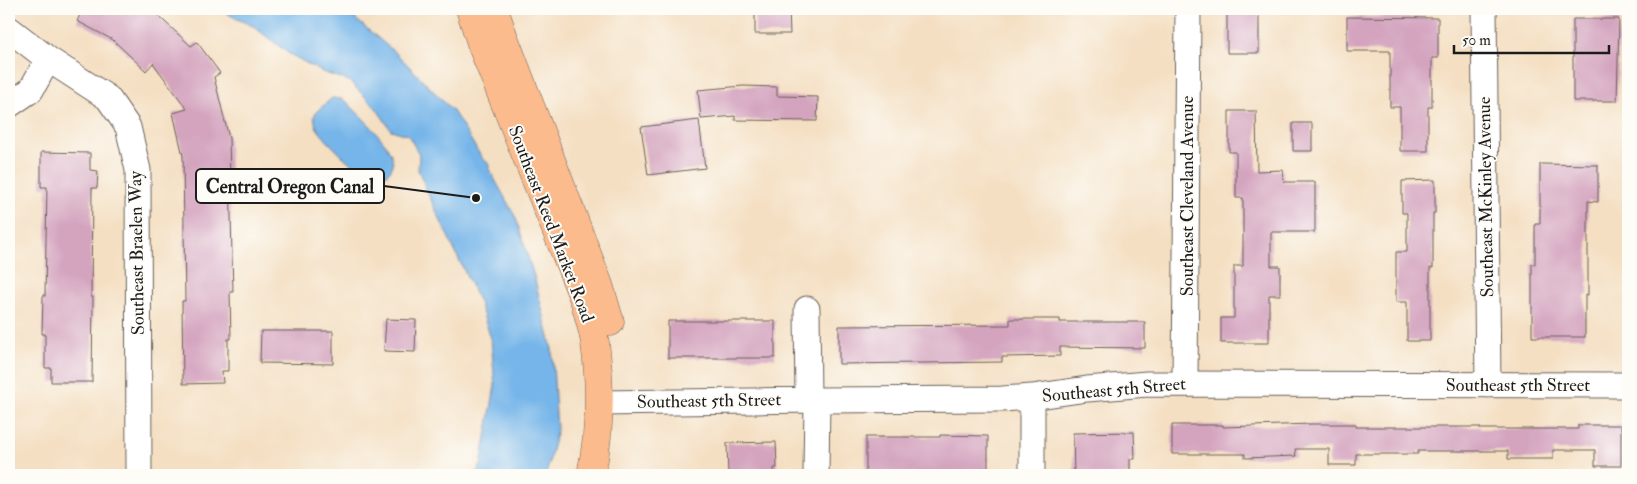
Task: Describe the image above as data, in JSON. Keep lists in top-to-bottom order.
{
  "streets": {
    "main road": ["Southeast Reed Market Road"],
    "street": [
      "Southeast Cleveland Avenue",
      "Southeast McKinley Avenue",
      "Southeast Braelen Way",
      "Southeast 5th Street"
    ]
  },
  "crossings": [
    ["Southeast Cleveland Avenue", "Southeast 5th Street"],
    ["Southeast McKinley Avenue", "Southeast 5th Street"],
    ["Southeast Reed Market Road", "Southeast 5th Street"]
  ],
  "places": ["Central Oregon Canal"],
  "scale_bar": "50 m"
}
